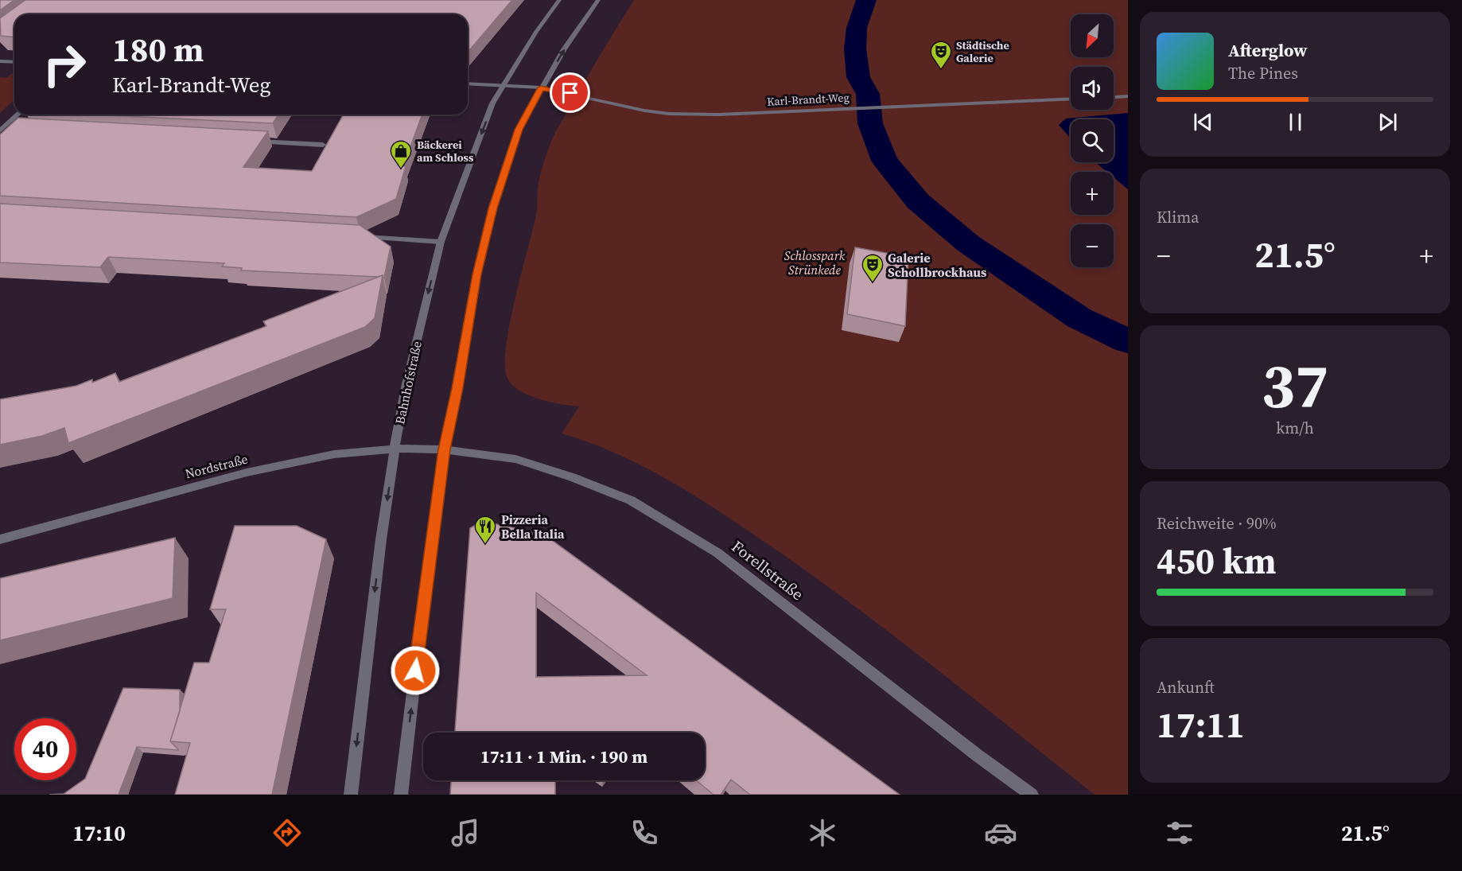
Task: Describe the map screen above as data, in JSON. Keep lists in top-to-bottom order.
{
  "streets": {
    "street": [
      "Karl-Brandt-Weg",
      "Bahnhofstraße",
      "Nordstraße",
      "Forellstraße"
    ]
  },
  "crossings": [
    ["Karl-Brandt-Weg", "Bahnhofstraße"],
    ["Bahnhofstraße", "Nordstraße"],
    ["Nordstraße", "Forellstraße"]
  ],
  "parks": ["Schlosspark Strünkede"],
  "places": {
    "theatre": ["Städtische Galerie", "Galerie Schollbrockhaus"],
    "shop": ["Bäckerei am Schloss"],
    "restaurant": ["Pizzeria Bella Italia"]
  },
  "north": "bottom left",
  "page": {
    "map_buttons": ["+", "−"],
    "turn": ["180 m", "Karl-Brandt-Weg"],
    "song": ["Afterglow", "The Pines"],
    "tile": [
      "Klima",
      ["37", "km/h"],
      ["Reichweite · 90%", "450 km"],
      ["Ankunft", "17:11"]
    ],
    "heat": ["−", "21.5°", "+"],
    "limit": "40",
    "trip": "17:11 · 1 Min. · 190 m",
    "tabs": ["17:10", "21.5°"]
  }
}
